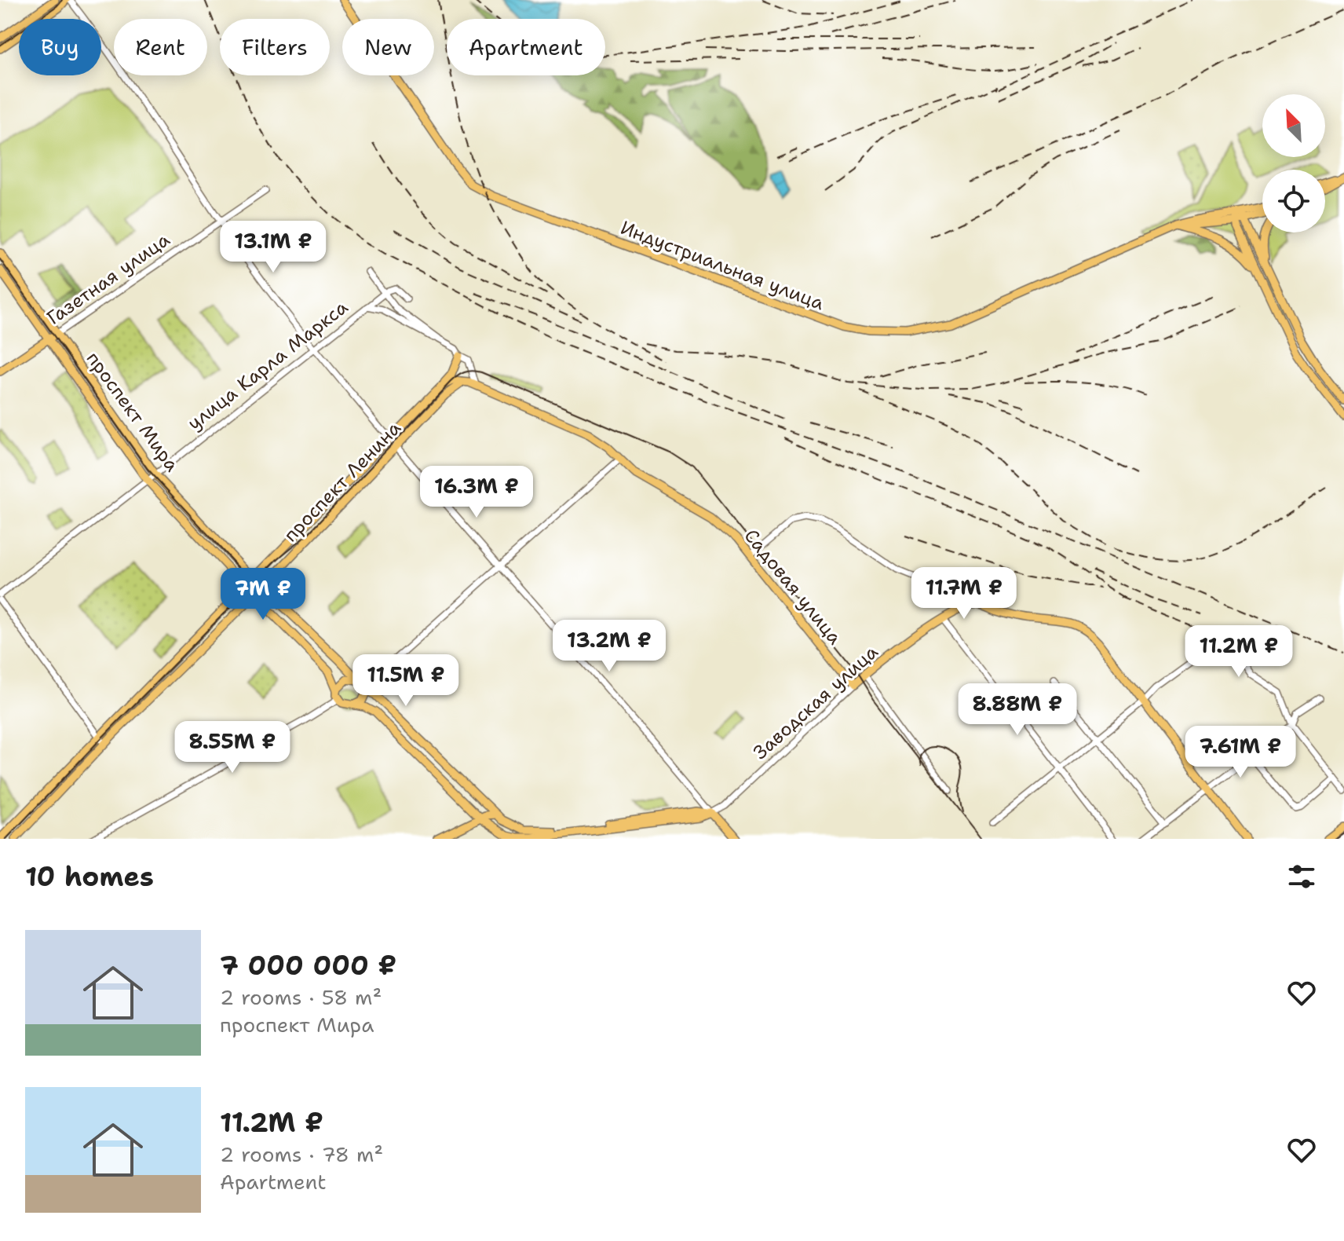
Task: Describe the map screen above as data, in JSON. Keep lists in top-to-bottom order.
{
  "streets": {
    "main road": [
      "Индустриальная улица",
      "Газетная улица",
      "проспект Мира",
      "проспект Ленина",
      "Садовая улица",
      "Заводская улица"
    ],
    "street": ["улица Карла Маркса"]
  },
  "crossings": [
    ["Газетная улица", "проспект Мира"],
    ["улица Карла Маркса", "проспект Мира"],
    ["проспект Мира", "проспект Ленина"],
    ["проспект Мира", "Заводская улица"],
    ["проспект Ленина", "Садовая улица"],
    ["Садовая улица", "Заводская улица"]
  ],
  "north": "top left",
  "page": {
    "chip": [
      "Buy",
      "Rent",
      "Filters",
      "New",
      "Apartment"
    ],
    "price": [
      "13.1M ₽",
      "16.3M ₽",
      "11.7M ₽",
      "7M ₽",
      "13.2M ₽",
      "11.2M ₽",
      "11.5M ₽",
      "8.88M ₽",
      "8.55M ₽",
      "7.61M ₽"
    ],
    "heading": "10 homes",
    "list": [
      {
        "name": "7 000 000 ₽",
        "note": "2 rooms · 58 m² · проспект Мира"
      },
      {
        "name": "11.2M ₽",
        "note": "2 rooms · 78 m² · Apartment"
      }
    ]
  }
}
